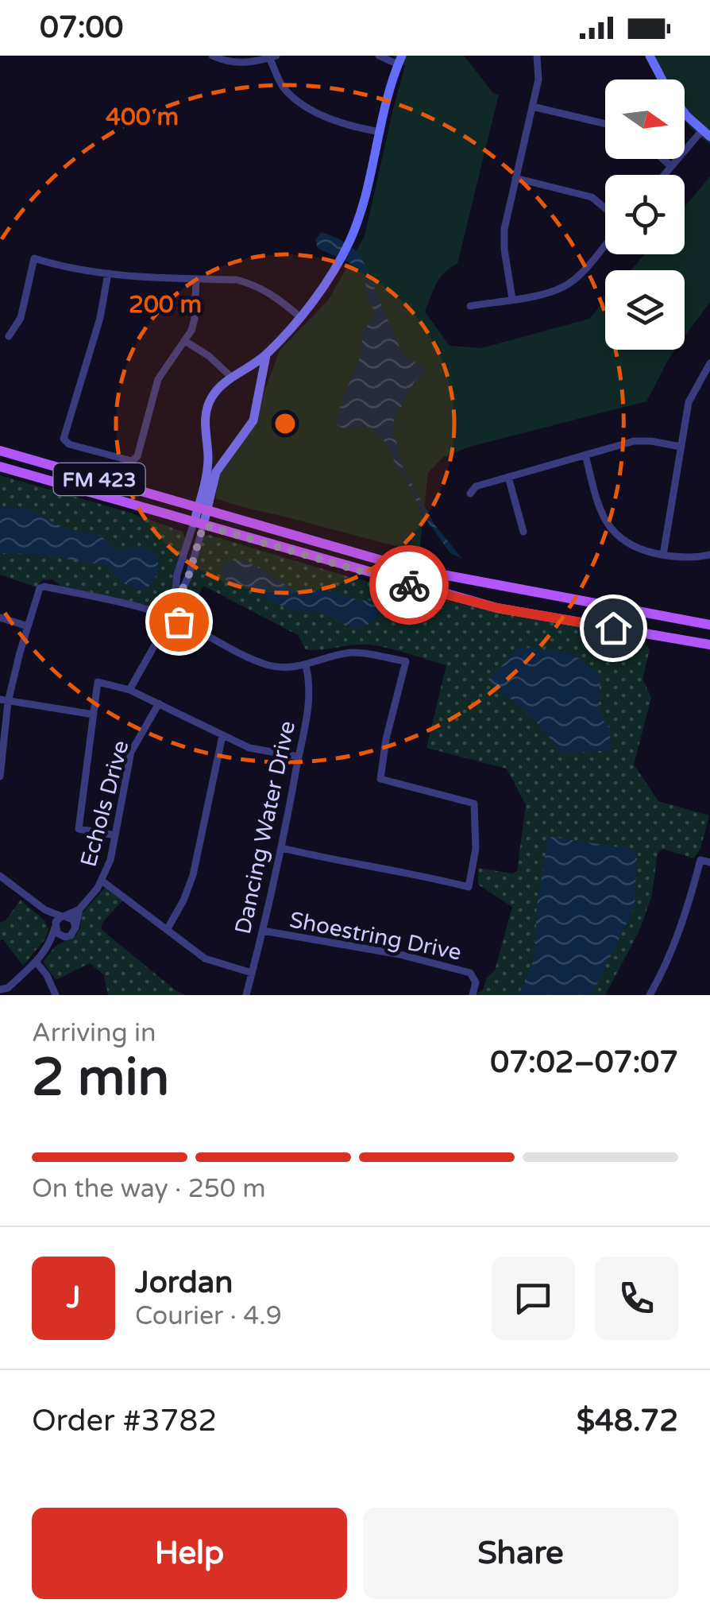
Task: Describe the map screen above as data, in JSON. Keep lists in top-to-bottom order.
{
  "streets": {
    "main road": ["FM 423"],
    "street": ["Echols Drive", "Dancing Water Drive", "Shoestring Drive"]
  },
  "crossings": [
    ["Dancing Water Drive", "Shoestring Drive"]
  ],
  "north": "right",
  "page": {
    "status": "07:00",
    "heading": ["2 min", "Arriving in", "07:02–07:07"],
    "panel": [
      "Jordan",
      "Courier · 4.9",
      "Order #3782",
      "$48.72"
    ],
    "bar": "On the way · 250 m",
    "round": "J",
    "buttons": ["Help", "Share"]
  },
  "rings": ["400 m", "200 m"]
}
